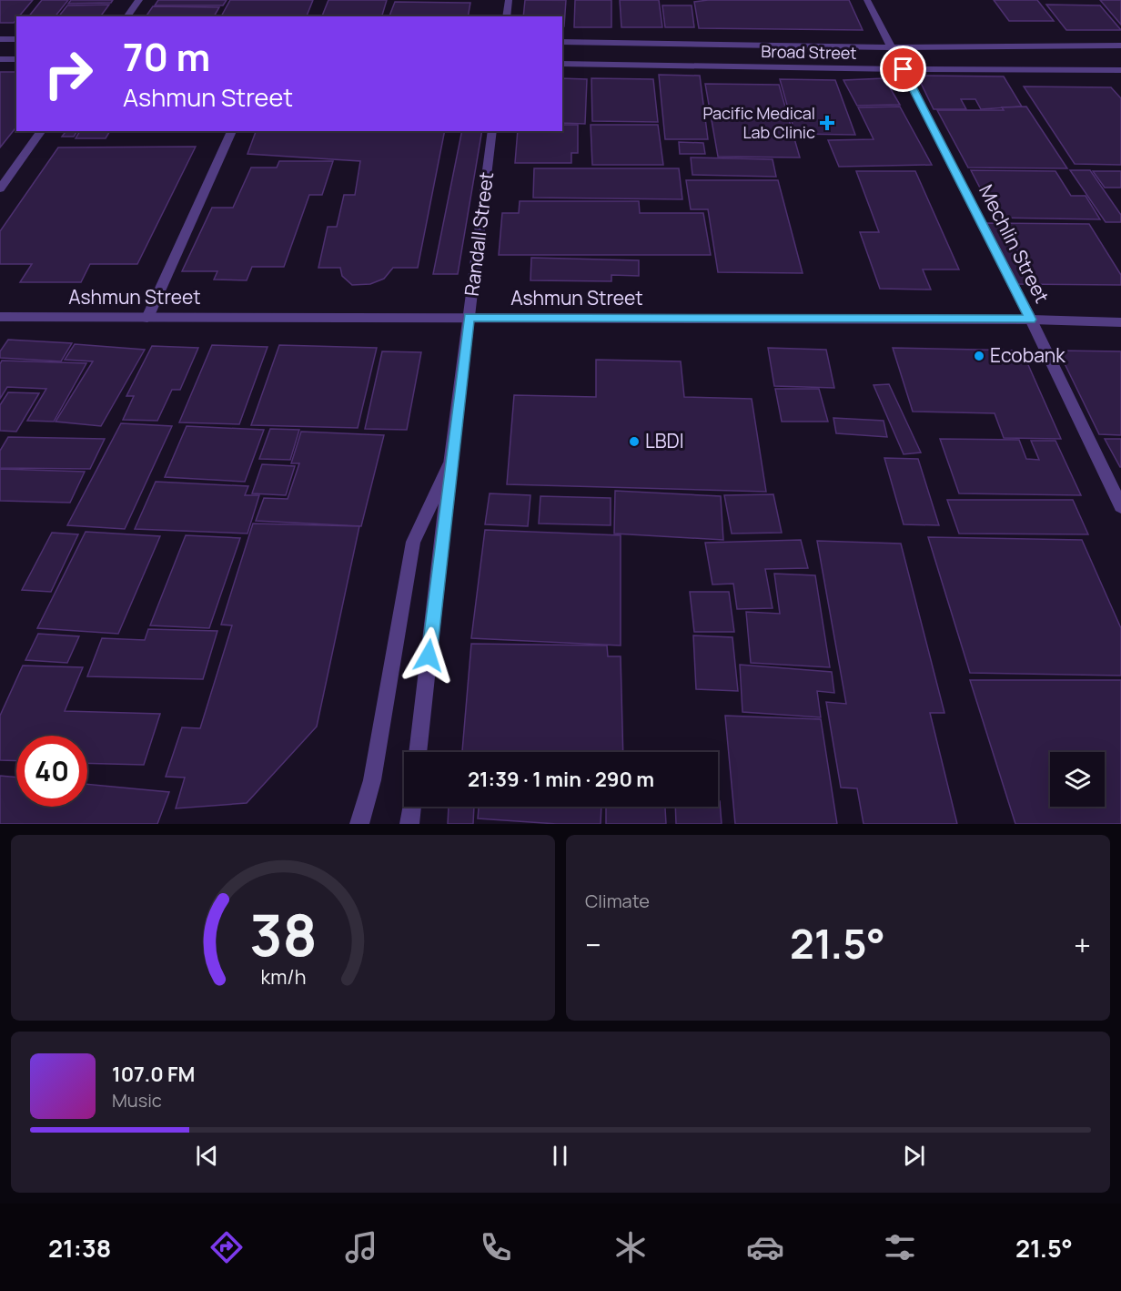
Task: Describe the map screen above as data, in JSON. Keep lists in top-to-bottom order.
{
  "streets": {
    "street": [
      "Broad Street",
      "Randall Street",
      "Mechlin Street",
      "Ashmun Street"
    ]
  },
  "crossings": [
    ["Broad Street", "Mechlin Street"],
    ["Randall Street", "Ashmun Street"],
    ["Mechlin Street", "Ashmun Street"]
  ],
  "places": {
    "health": ["Pacific Medical Lab Clinic"],
    "other": ["Ecobank", "LBDI"]
  },
  "page": {
    "turn": ["70 m", "Ashmun Street"],
    "limit": "40",
    "trip": "21:39 · 1 min · 290 m",
    "tile": "Climate",
    "heat": ["−", "21.5°", "+"],
    "song": ["107.0 FM", "Music"],
    "tabs": ["21:38", "21.5°"],
    "gauge": ["38", "km/h"]
  }
}
